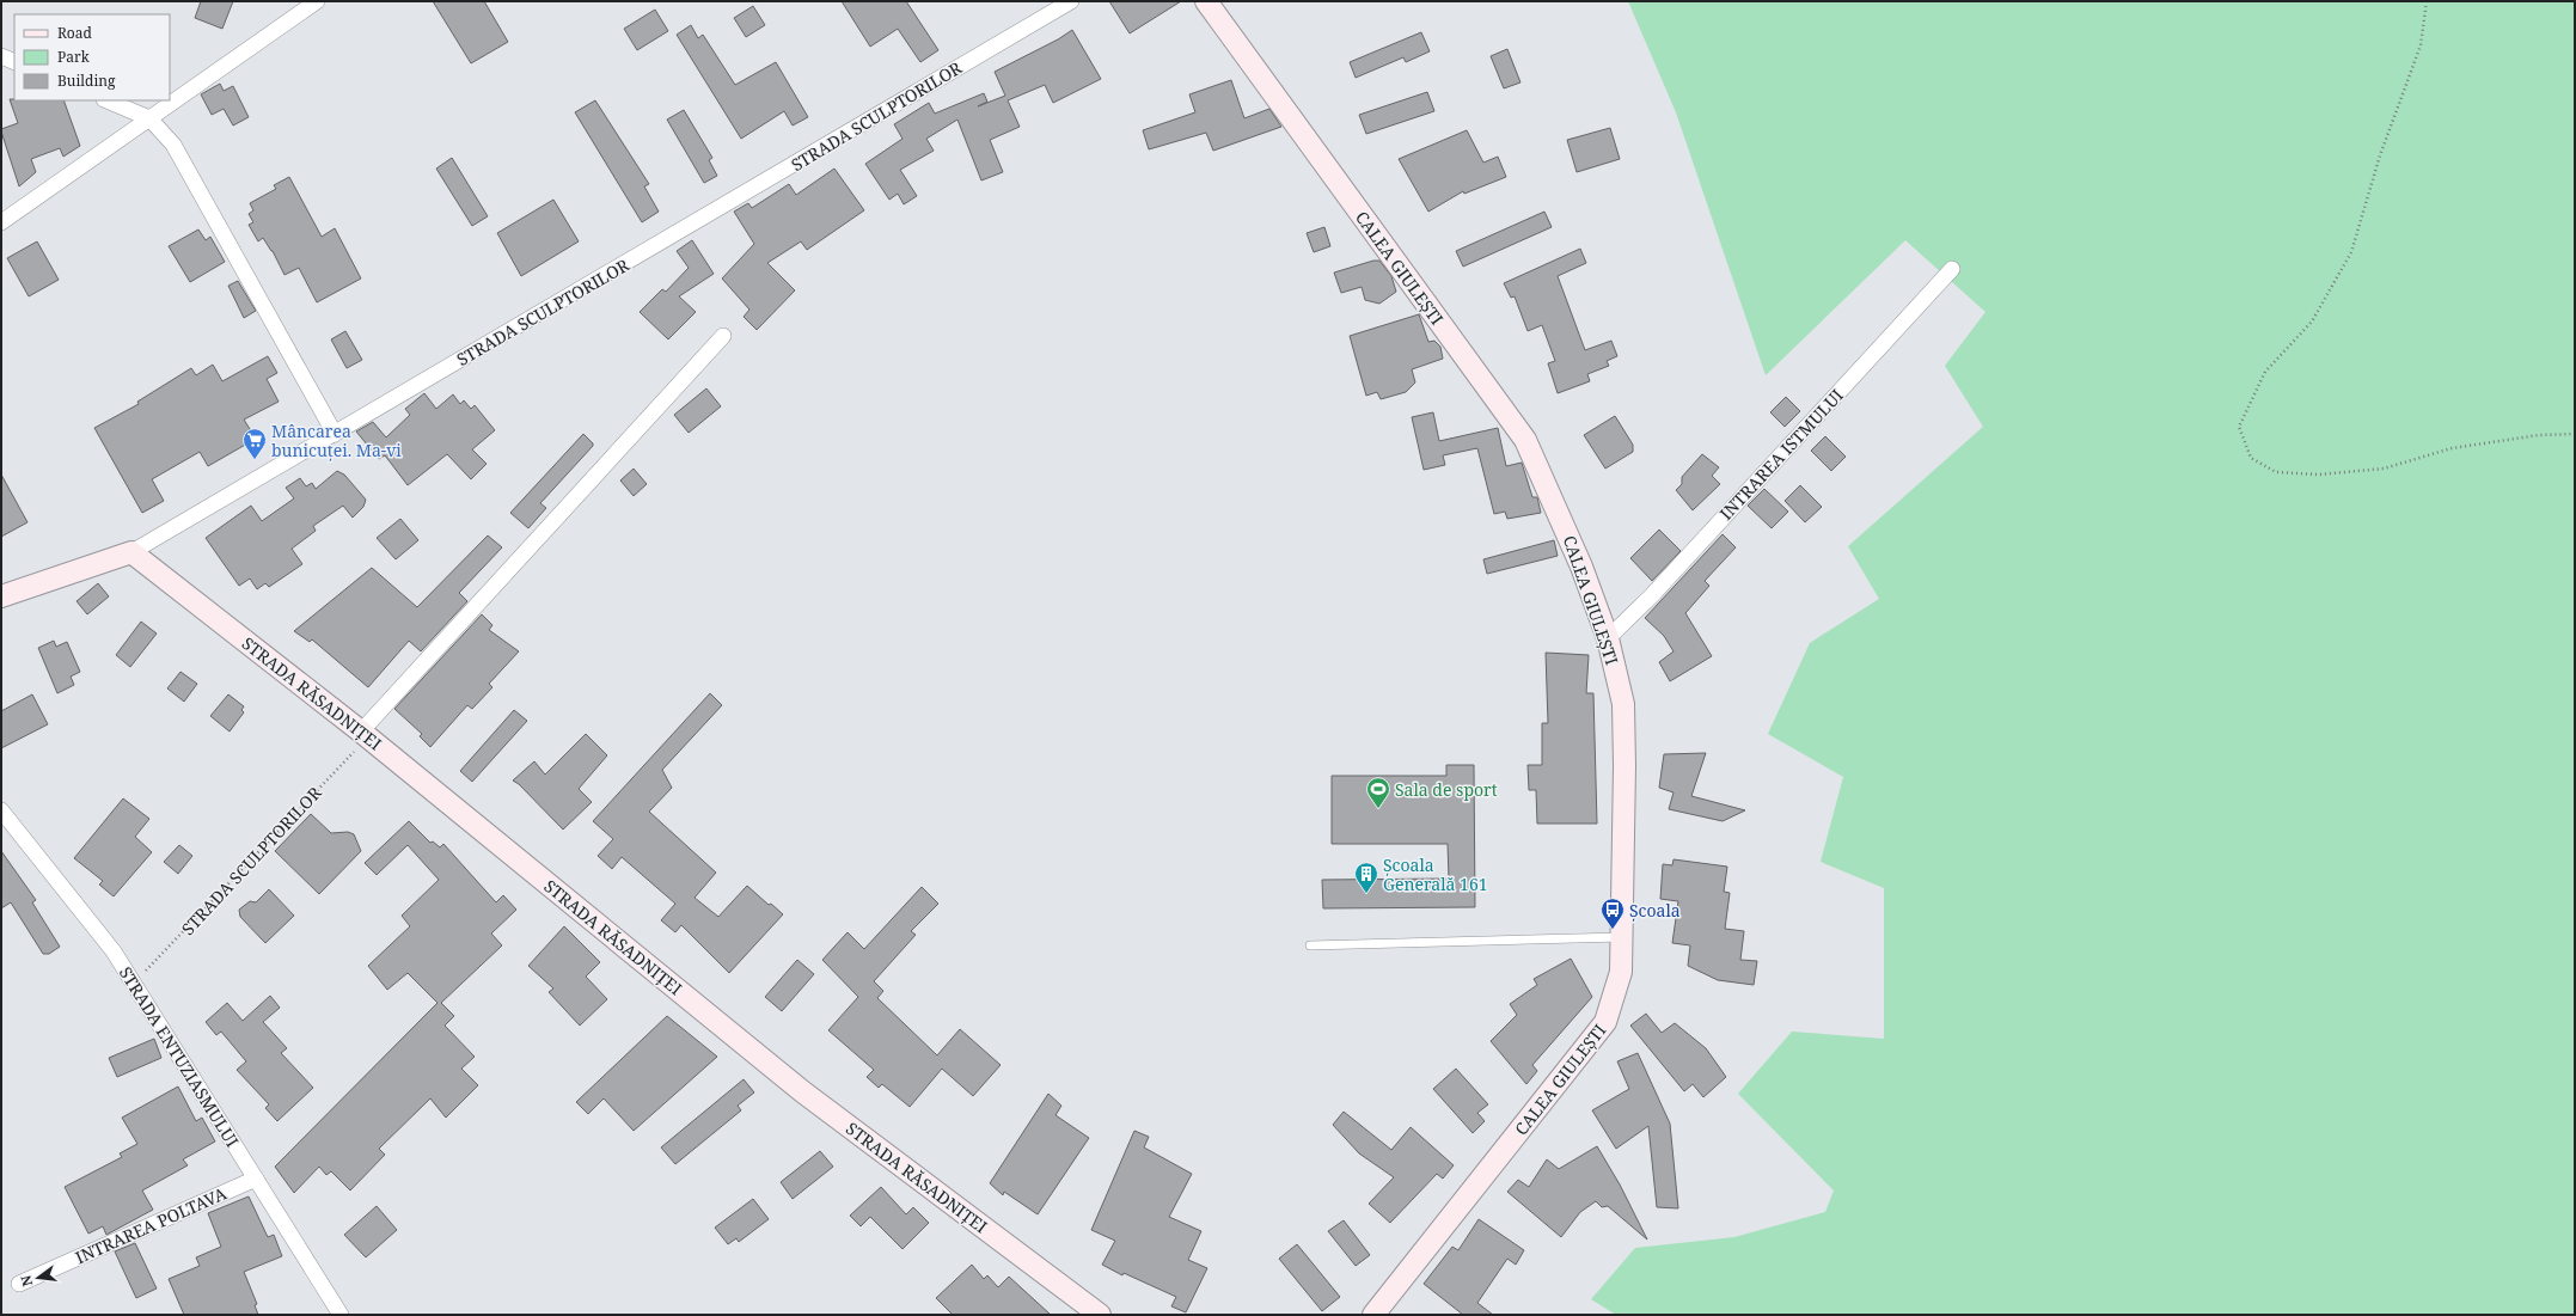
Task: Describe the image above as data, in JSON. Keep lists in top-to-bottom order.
{
  "streets": {
    "main road": ["STRADA SCULPTORILOR", "CALEA GIULEȘTI", "STRADA RĂSADNIȚEI"],
    "street": ["INTRAREA ISTMULUI", "STRADA ENTUZIASMULUI", "INTRAREA POLTAVA"]
  },
  "crossings": [
    ["STRADA SCULPTORILOR", "STRADA RĂSADNIȚEI"],
    ["STRADA SCULPTORILOR", "STRADA ENTUZIASMULUI"],
    ["CALEA GIULEȘTI", "INTRAREA ISTMULUI"],
    ["STRADA ENTUZIASMULUI", "INTRAREA POLTAVA"]
  ],
  "places": {
    "supermarket": ["Mâncarea bunicuței. Ma-vi"],
    "sports": ["Sala de sport"],
    "building": ["Școala Generală 161"],
    "bus stop": ["Școala"]
  },
  "legend": ["Road", "Park", "Building"],
  "north": "left"
}
